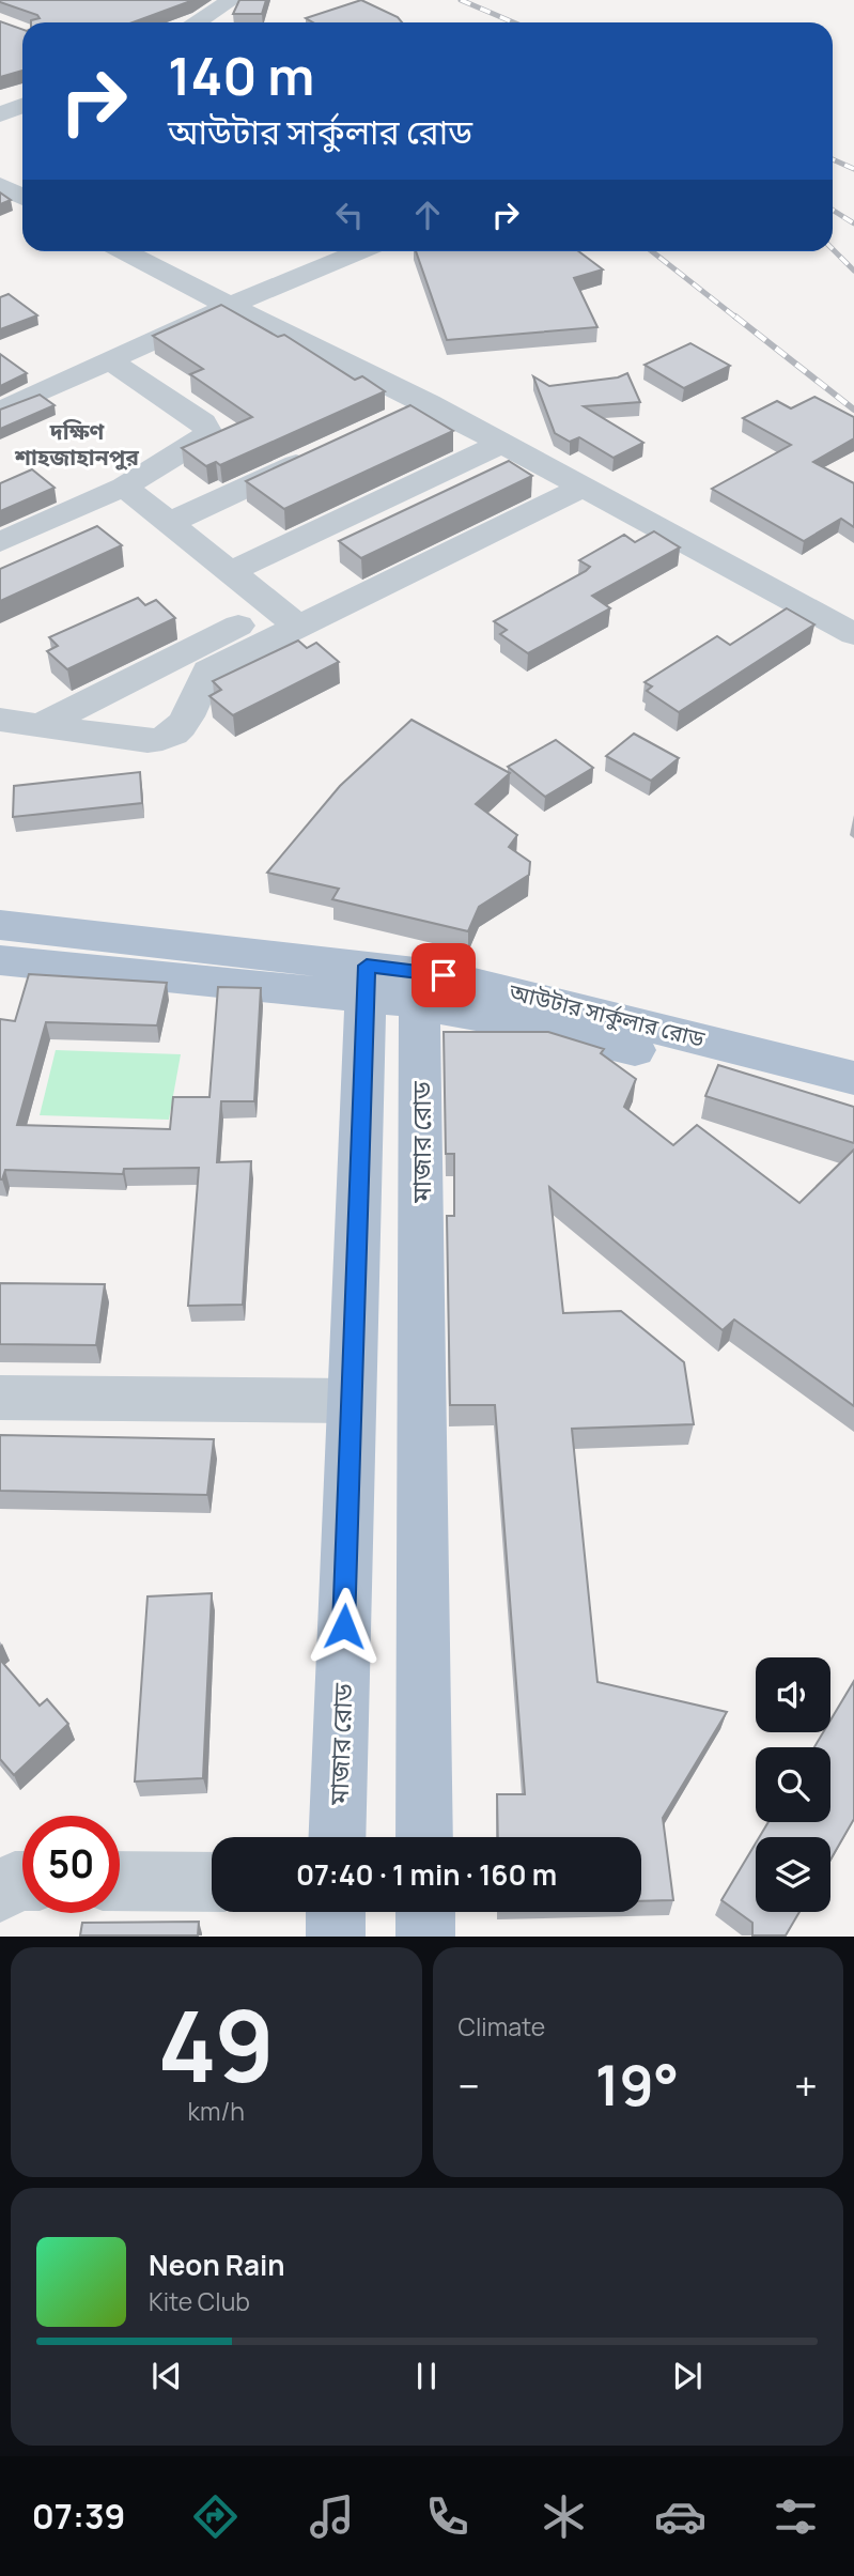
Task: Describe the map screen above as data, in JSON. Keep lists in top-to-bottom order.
{
  "streets": {
    "main road": ["আউটার সার্কুলার রোড", "মাজার রোড"]
  },
  "crossings": [
    ["আউটার সার্কুলার রোড", "মাজার রোড"]
  ],
  "districts": ["দক্ষিণ শাহজাহানপুর"],
  "page": {
    "turn": ["140 m", "আউটার সার্কুলার রোড"],
    "limit": "50",
    "trip": "07:40 · 1 min · 160 m",
    "tile": [
      ["49", "km/h"],
      "Climate"
    ],
    "heat": ["−", "19°", "+"],
    "song": ["Neon Rain", "Kite Club"],
    "tabs": "07:39"
  }
}
